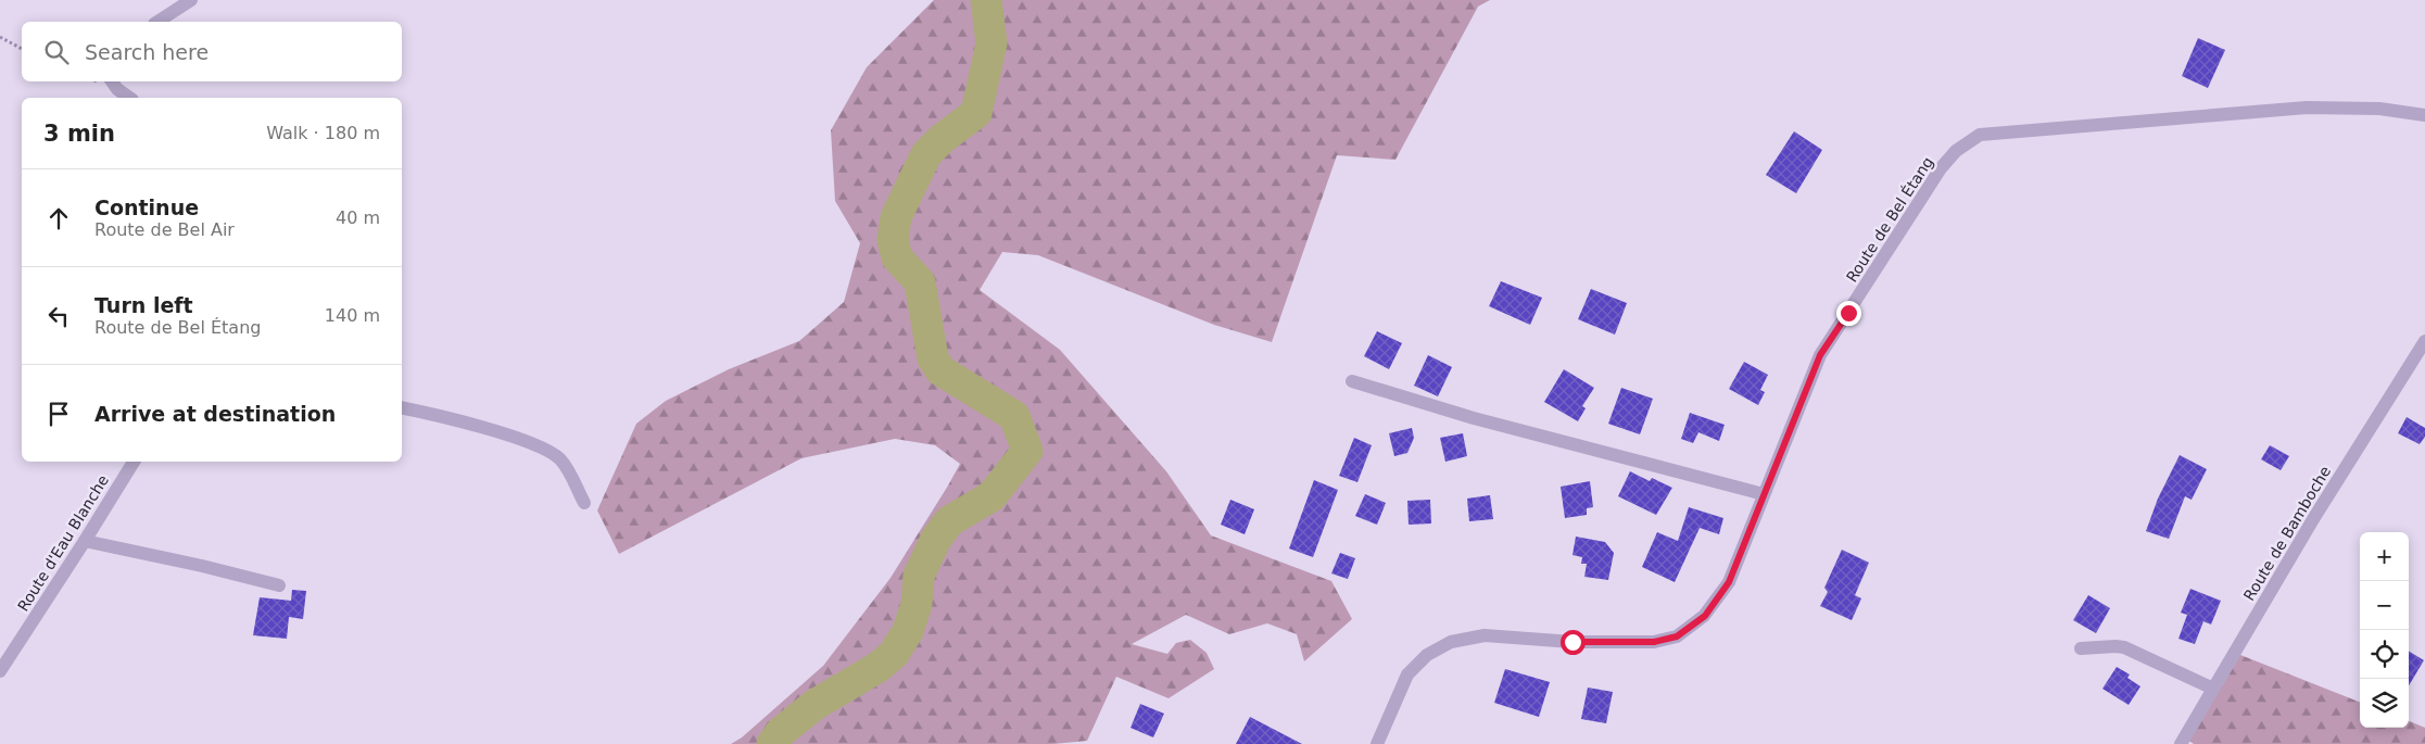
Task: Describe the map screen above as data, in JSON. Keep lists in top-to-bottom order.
{
  "streets": {
    "street": ["Route de Bel Étang", "Route de Bamboche", "Route d'Eau Blanche"]
  },
  "page": {
    "search": "Search here",
    "heading": ["3 min", "Walk · 180 m"],
    "list": [
      ["Continue", "Route de Bel Air", "40 m"],
      ["Turn left", "Route de Bel Étang", "140 m"],
      "Arrive at destination"
    ],
    "map_buttons": ["+", "−"]
  }
}
